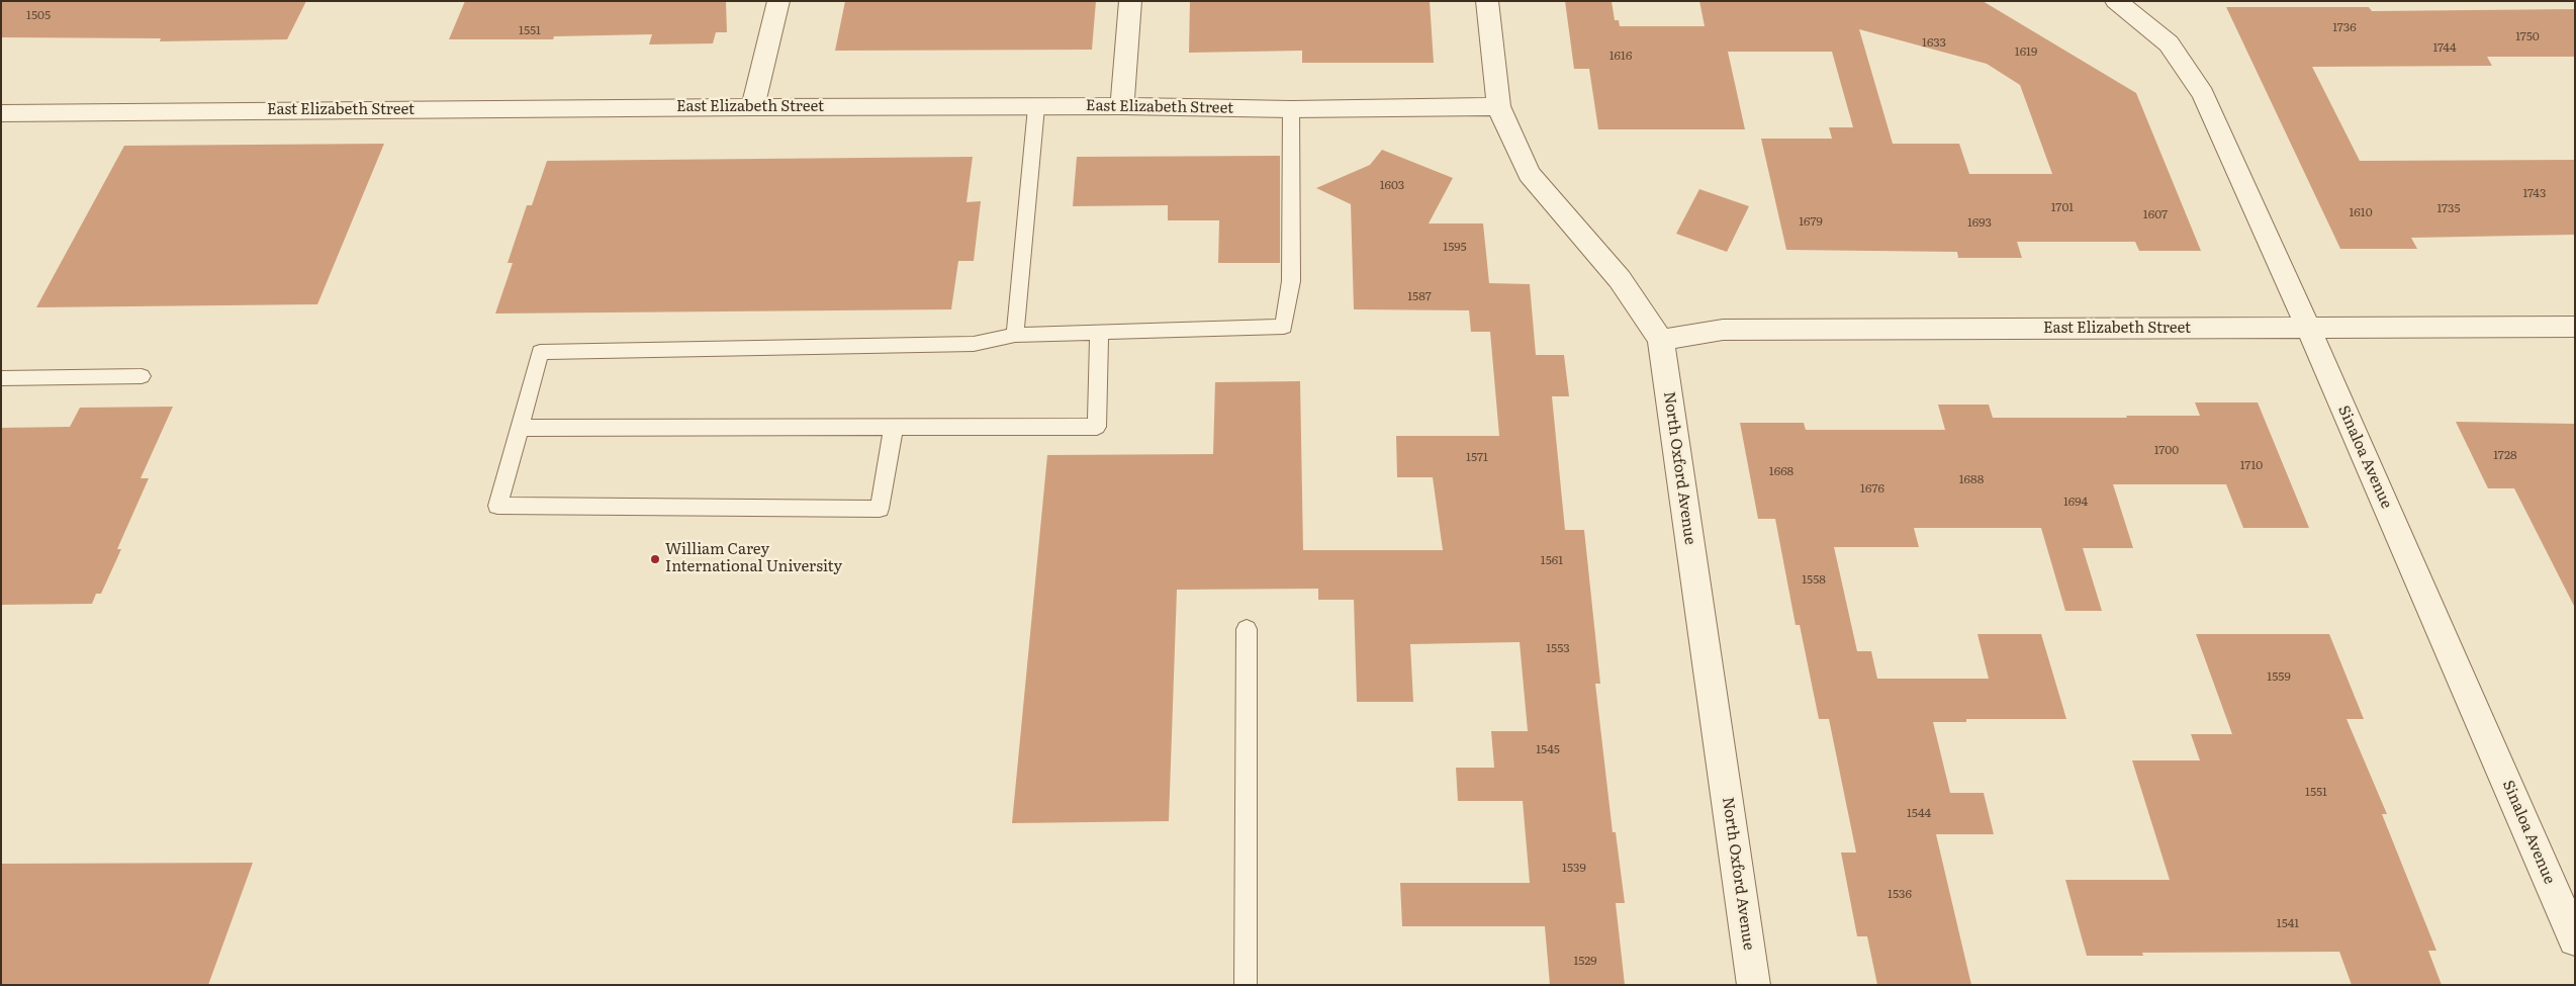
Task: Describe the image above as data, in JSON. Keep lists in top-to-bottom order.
{
  "streets": {
    "street": ["East Elizabeth Street", "Sinaloa Avenue", "North Oxford Avenue"]
  },
  "crossings": [
    ["East Elizabeth Street", "Sinaloa Avenue"],
    ["East Elizabeth Street", "North Oxford Avenue"]
  ],
  "places": ["William Carey International University"],
  "house_numbers": [
    "1505",
    "1736",
    "1551",
    "1750",
    "1633",
    "1744",
    "1619",
    "1616",
    "1603",
    "1743",
    "1701",
    "1735",
    "1610",
    "1607",
    "1679",
    "1693",
    "1595",
    "1587",
    "1700",
    "1728",
    "1571",
    "1710",
    "1668",
    "1688",
    "1676",
    "1694",
    "1561",
    "1558",
    "1553",
    "1559",
    "1545",
    "1551",
    "1544",
    "1539",
    "1536",
    "1541",
    "1529"
  ]
}
